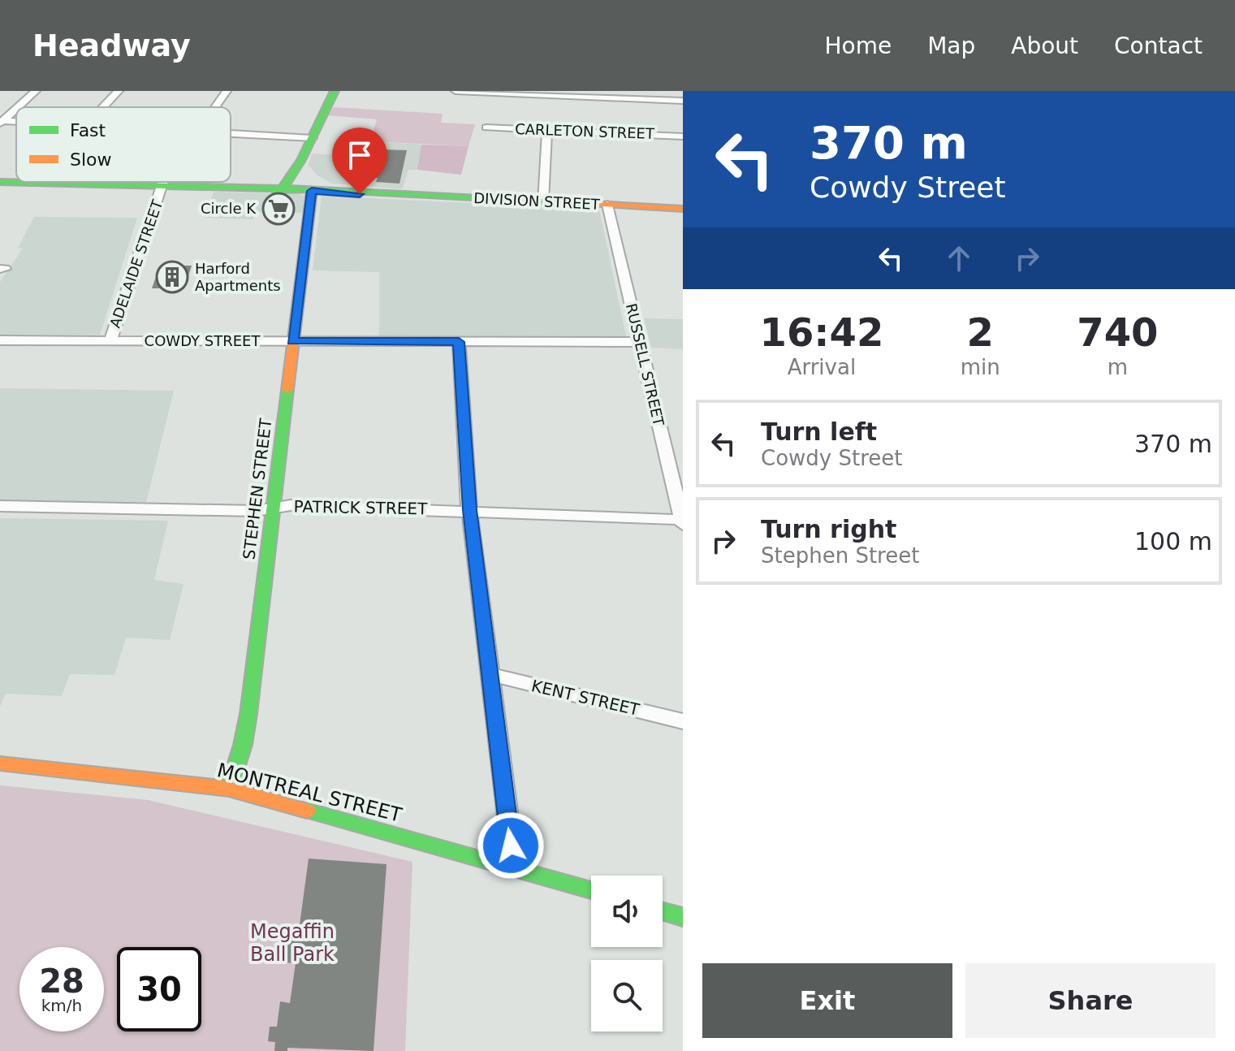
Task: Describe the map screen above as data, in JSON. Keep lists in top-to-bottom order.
{
  "streets": {
    "main road": ["DIVISION STREET", "STEPHEN STREET", "MONTREAL STREET"],
    "street": [
      "CARLETON STREET",
      "ADELAIDE STREET",
      "COWDY STREET",
      "RUSSELL STREET",
      "PATRICK STREET",
      "KENT STREET"
    ]
  },
  "crossings": [
    ["DIVISION STREET", "ADELAIDE STREET"],
    ["DIVISION STREET", "RUSSELL STREET"],
    ["DIVISION STREET", "STEPHEN STREET"],
    ["ADELAIDE STREET", "COWDY STREET"],
    ["COWDY STREET", "RUSSELL STREET"],
    ["COWDY STREET", "STEPHEN STREET"],
    ["RUSSELL STREET", "PATRICK STREET"],
    ["STEPHEN STREET", "PATRICK STREET"],
    ["STEPHEN STREET", "MONTREAL STREET"]
  ],
  "parks": ["Megaffin Ball Park"],
  "places": {
    "supermarket": ["Circle K"],
    "building": ["Harford Apartments"]
  },
  "legend": ["Fast", "Slow"],
  "page": {
    "header": "Headway",
    "nav": [
      "Home",
      "Map",
      "About",
      "Contact"
    ],
    "turn": ["370 m", "Cowdy Street"],
    "eta": [
      "16:42",
      "Arrival",
      "2",
      "min",
      "740",
      "m"
    ],
    "list": [
      {
        "name": "Turn left",
        "note": "Cowdy Street",
        "value": "370 m"
      },
      {
        "name": "Turn right",
        "note": "Stephen Street",
        "value": "100 m"
      }
    ],
    "speed": "28 km/h",
    "limit": "30",
    "buttons": ["Exit", "Share"]
  }
}
